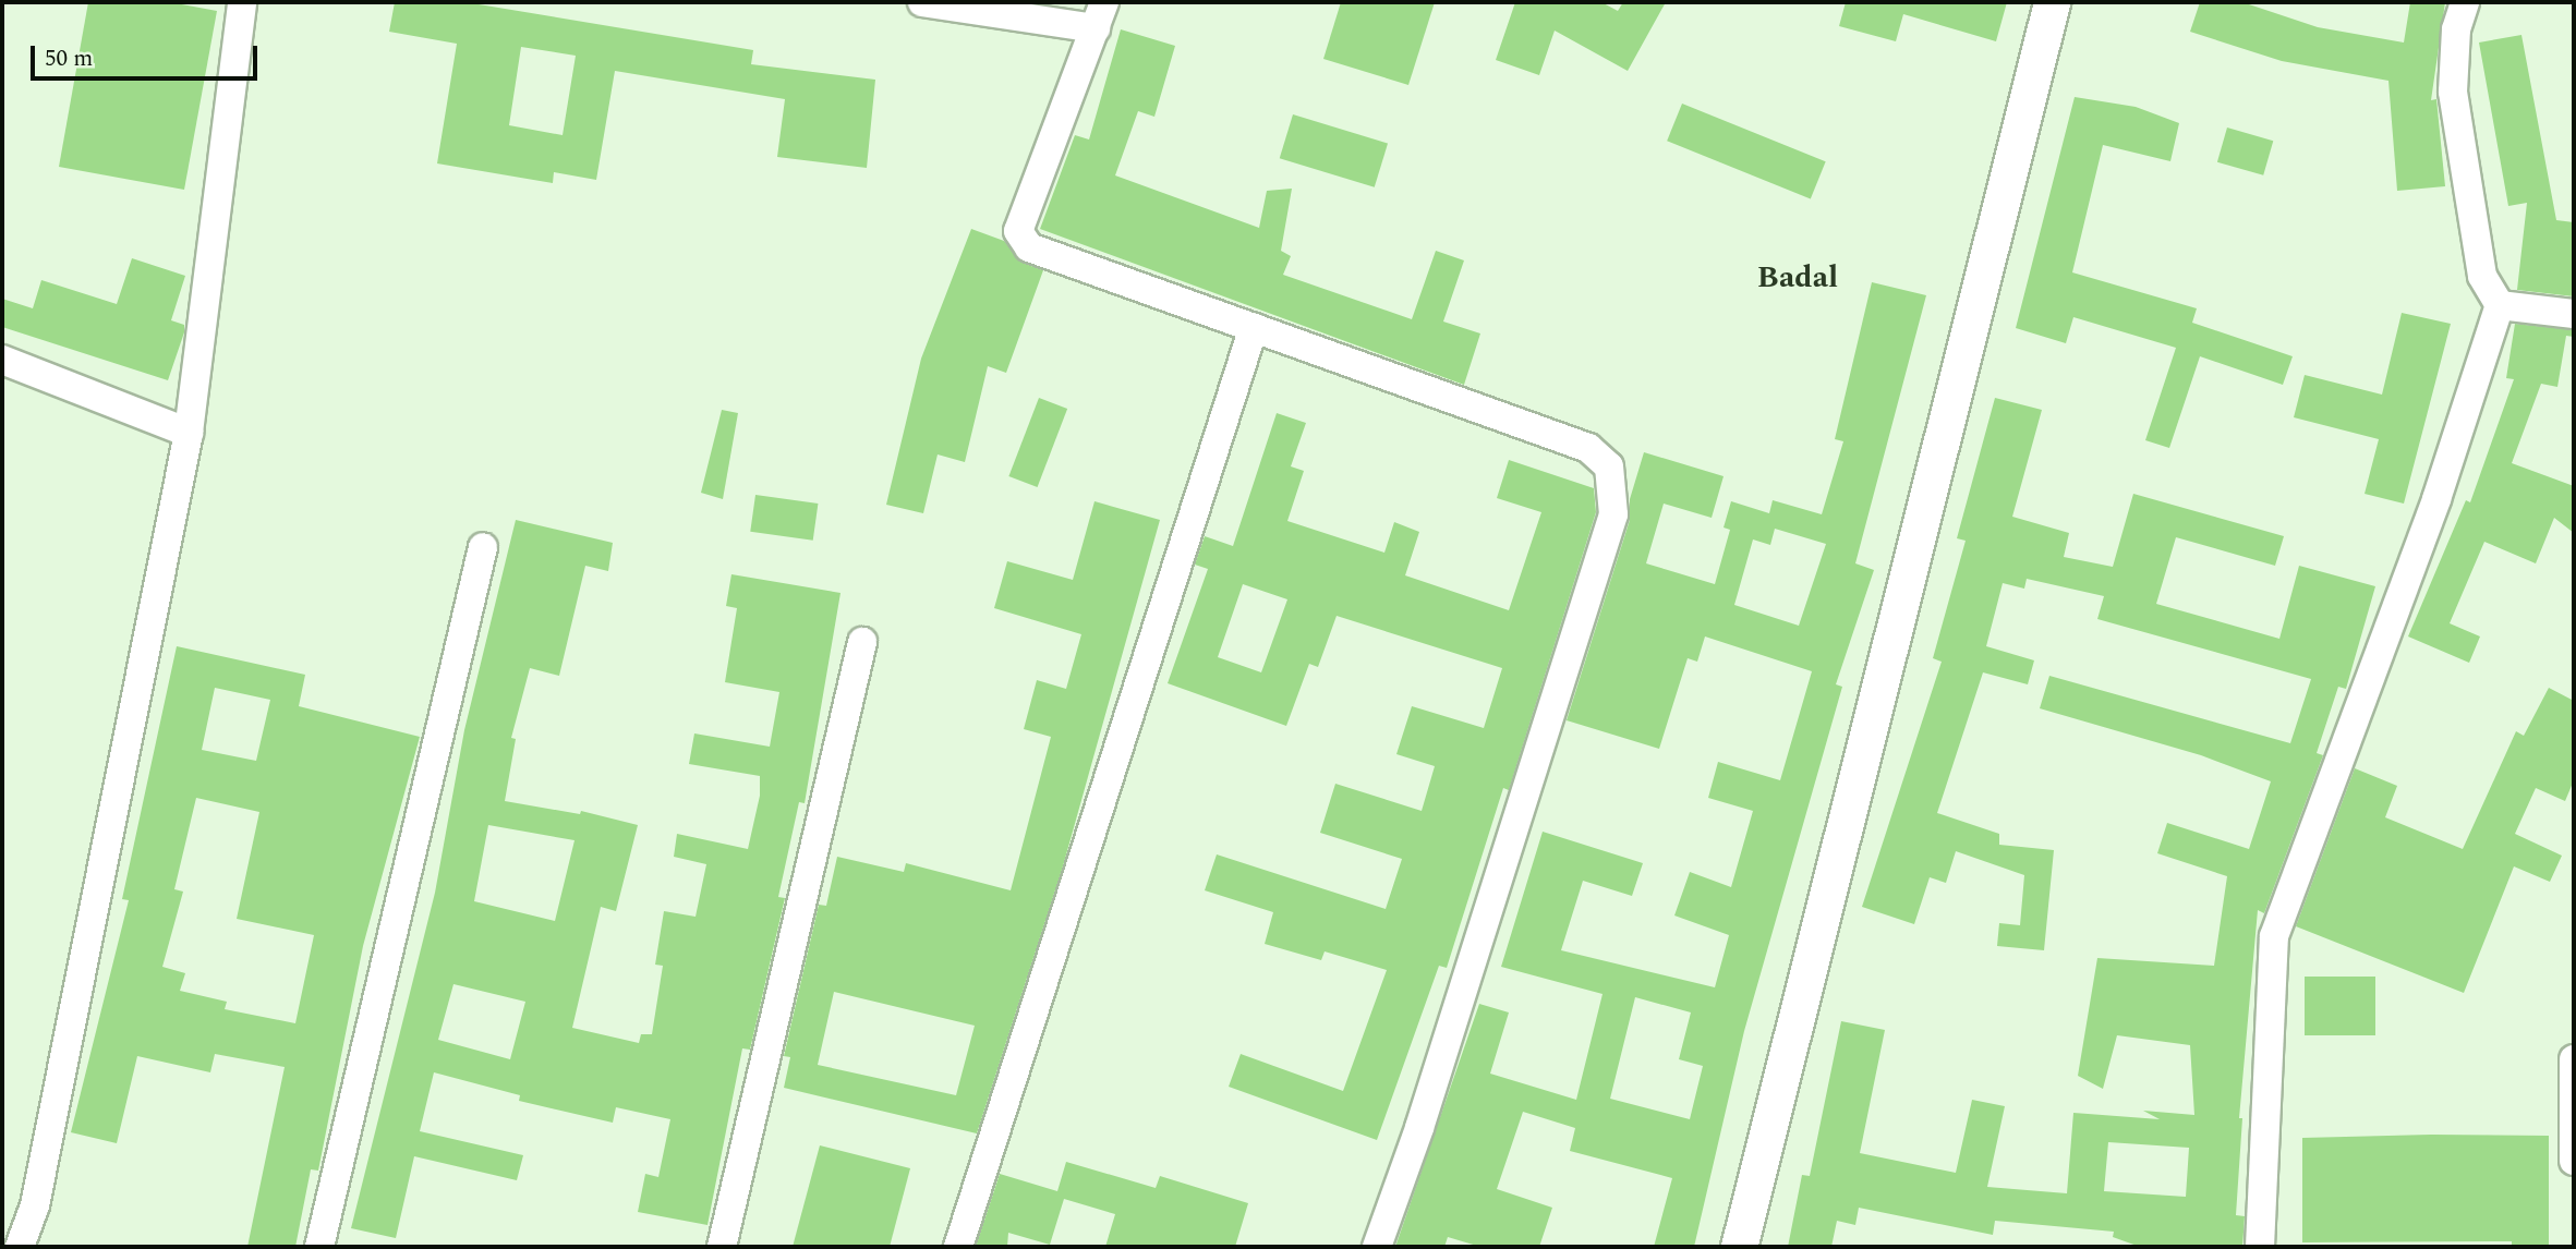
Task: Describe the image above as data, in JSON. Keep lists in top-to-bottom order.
{
  "districts": ["Badal"],
  "scale_bar": "50 m"
}
